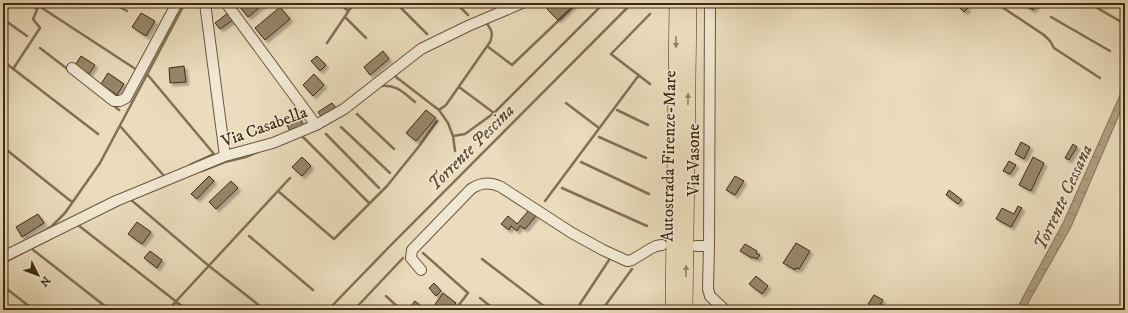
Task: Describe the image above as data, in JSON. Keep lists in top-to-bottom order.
{
  "streets": {
    "highway": ["Autostrada Firenze-Mare"],
    "street": ["Via Casabella", "Via Vasone"]
  },
  "water": ["Torrente Pescina", "Torrente Cessana"],
  "north": "bottom right"
}
